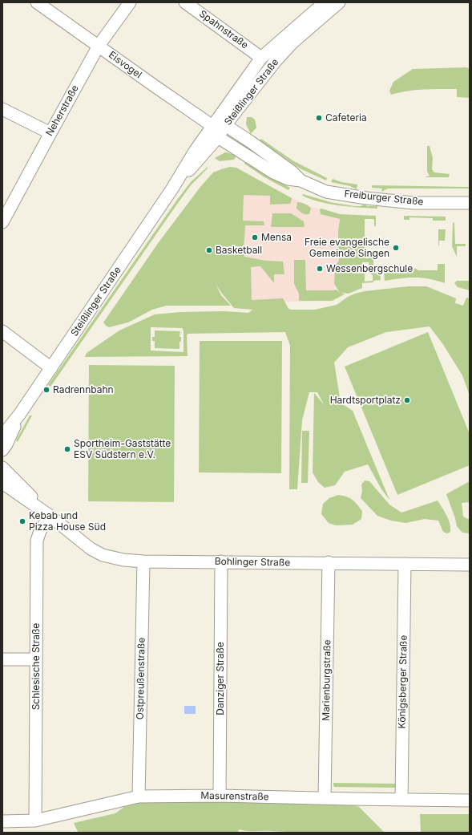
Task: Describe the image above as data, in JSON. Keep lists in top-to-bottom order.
{
  "streets": {
    "street": [
      "Spahnstraße",
      "Eisvogel",
      "Steißlinger Straße",
      "Neherstraße",
      "Freiburger Straße",
      "Bohlinger Straße",
      "Schlesische Straße",
      "Ostpreußenstraße",
      "Danziger Straße",
      "Marienburgstraße",
      "Königsberger Straße",
      "Masurenstraße"
    ]
  },
  "crossings": [
    ["Spahnstraße", "Steißlinger Straße"],
    ["Eisvogel", "Steißlinger Straße"],
    ["Eisvogel", "Neherstraße"],
    ["Steißlinger Straße", "Freiburger Straße"],
    ["Bohlinger Straße", "Schlesische Straße"],
    ["Bohlinger Straße", "Ostpreußenstraße"],
    ["Bohlinger Straße", "Danziger Straße"],
    ["Bohlinger Straße", "Marienburgstraße"],
    ["Bohlinger Straße", "Königsberger Straße"],
    ["Schlesische Straße", "Masurenstraße"],
    ["Ostpreußenstraße", "Masurenstraße"],
    ["Danziger Straße", "Masurenstraße"],
    ["Marienburgstraße", "Masurenstraße"],
    ["Königsberger Straße", "Masurenstraße"]
  ],
  "places": [
    "Cafeteria",
    "Mensa",
    "Freie evangelische Gemeinde Singen",
    "Basketball",
    "Wessenbergschule",
    "Radrennbahn",
    "Hardtsportplatz",
    "Sportheim-Gaststätte ESV Südstern e.V.",
    "Kebab und Pizza House Süd"
  ]
}
